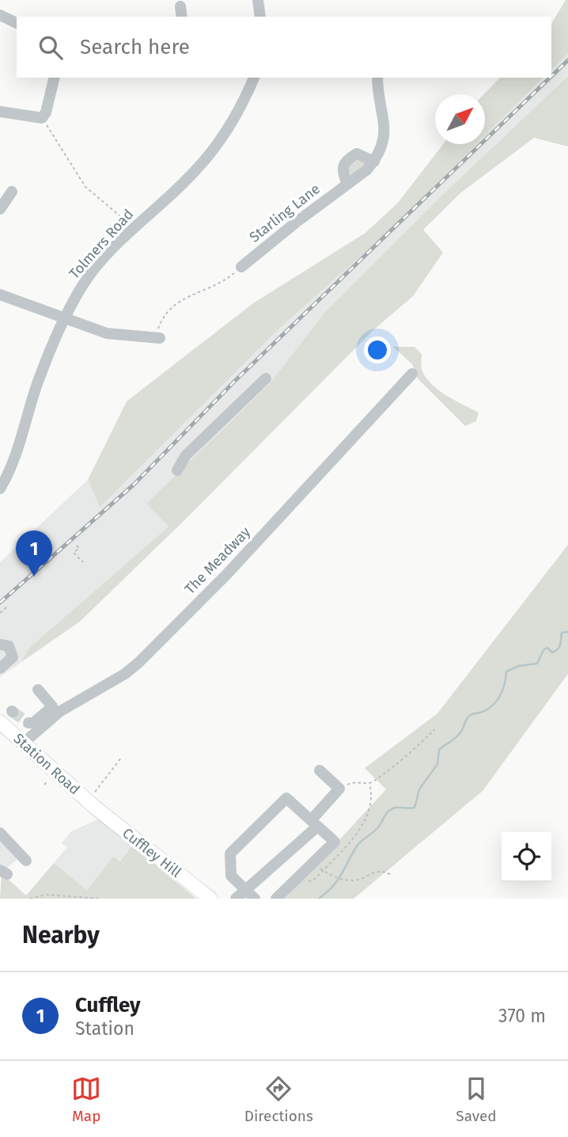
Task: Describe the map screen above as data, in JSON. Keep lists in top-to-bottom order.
{
  "streets": {
    "main road": ["Station Road", "Cuffley Hill"],
    "street": ["Starling Lane", "Tolmers Road", "The Meadway"]
  },
  "crossings": [
    ["The Meadway", "Station Road"],
    ["Station Road", "Cuffley Hill"]
  ],
  "north": "top right",
  "page": {
    "search": "Search here",
    "pins": "1",
    "heading": "Nearby",
    "list": [
      {
        "mark": "1",
        "name": "Cuffley",
        "note": "Station",
        "value": "370 m"
      }
    ],
    "nav": ["Map", "Directions", "Saved"]
  }
}
